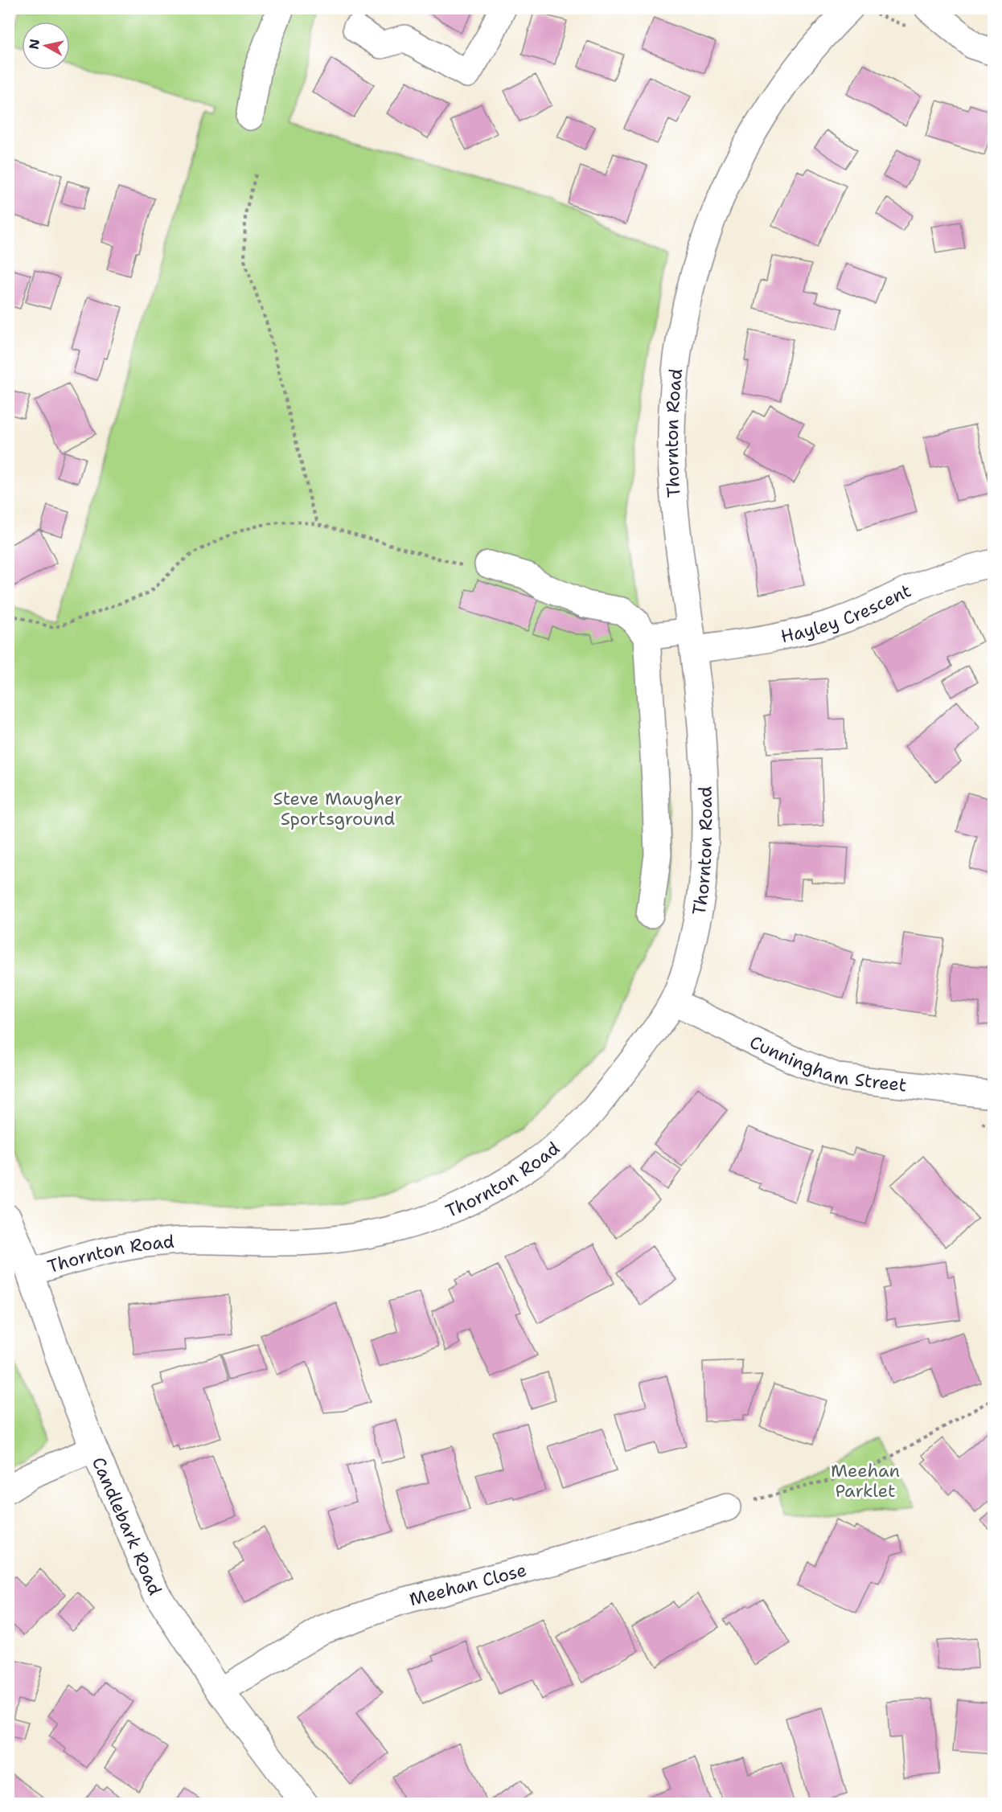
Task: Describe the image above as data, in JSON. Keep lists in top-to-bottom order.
{
  "streets": {
    "street": [
      "Thornton Road",
      "Hayley Crescent",
      "Cunningham Street",
      "Candlebark Road",
      "Meehan Close"
    ]
  },
  "crossings": [
    ["Thornton Road", "Hayley Crescent"],
    ["Thornton Road", "Cunningham Street"],
    ["Thornton Road", "Candlebark Road"],
    ["Candlebark Road", "Meehan Close"]
  ],
  "parks": ["Steve Maugher Sportsground", "Meehan Parklet"],
  "north": "left"
}
